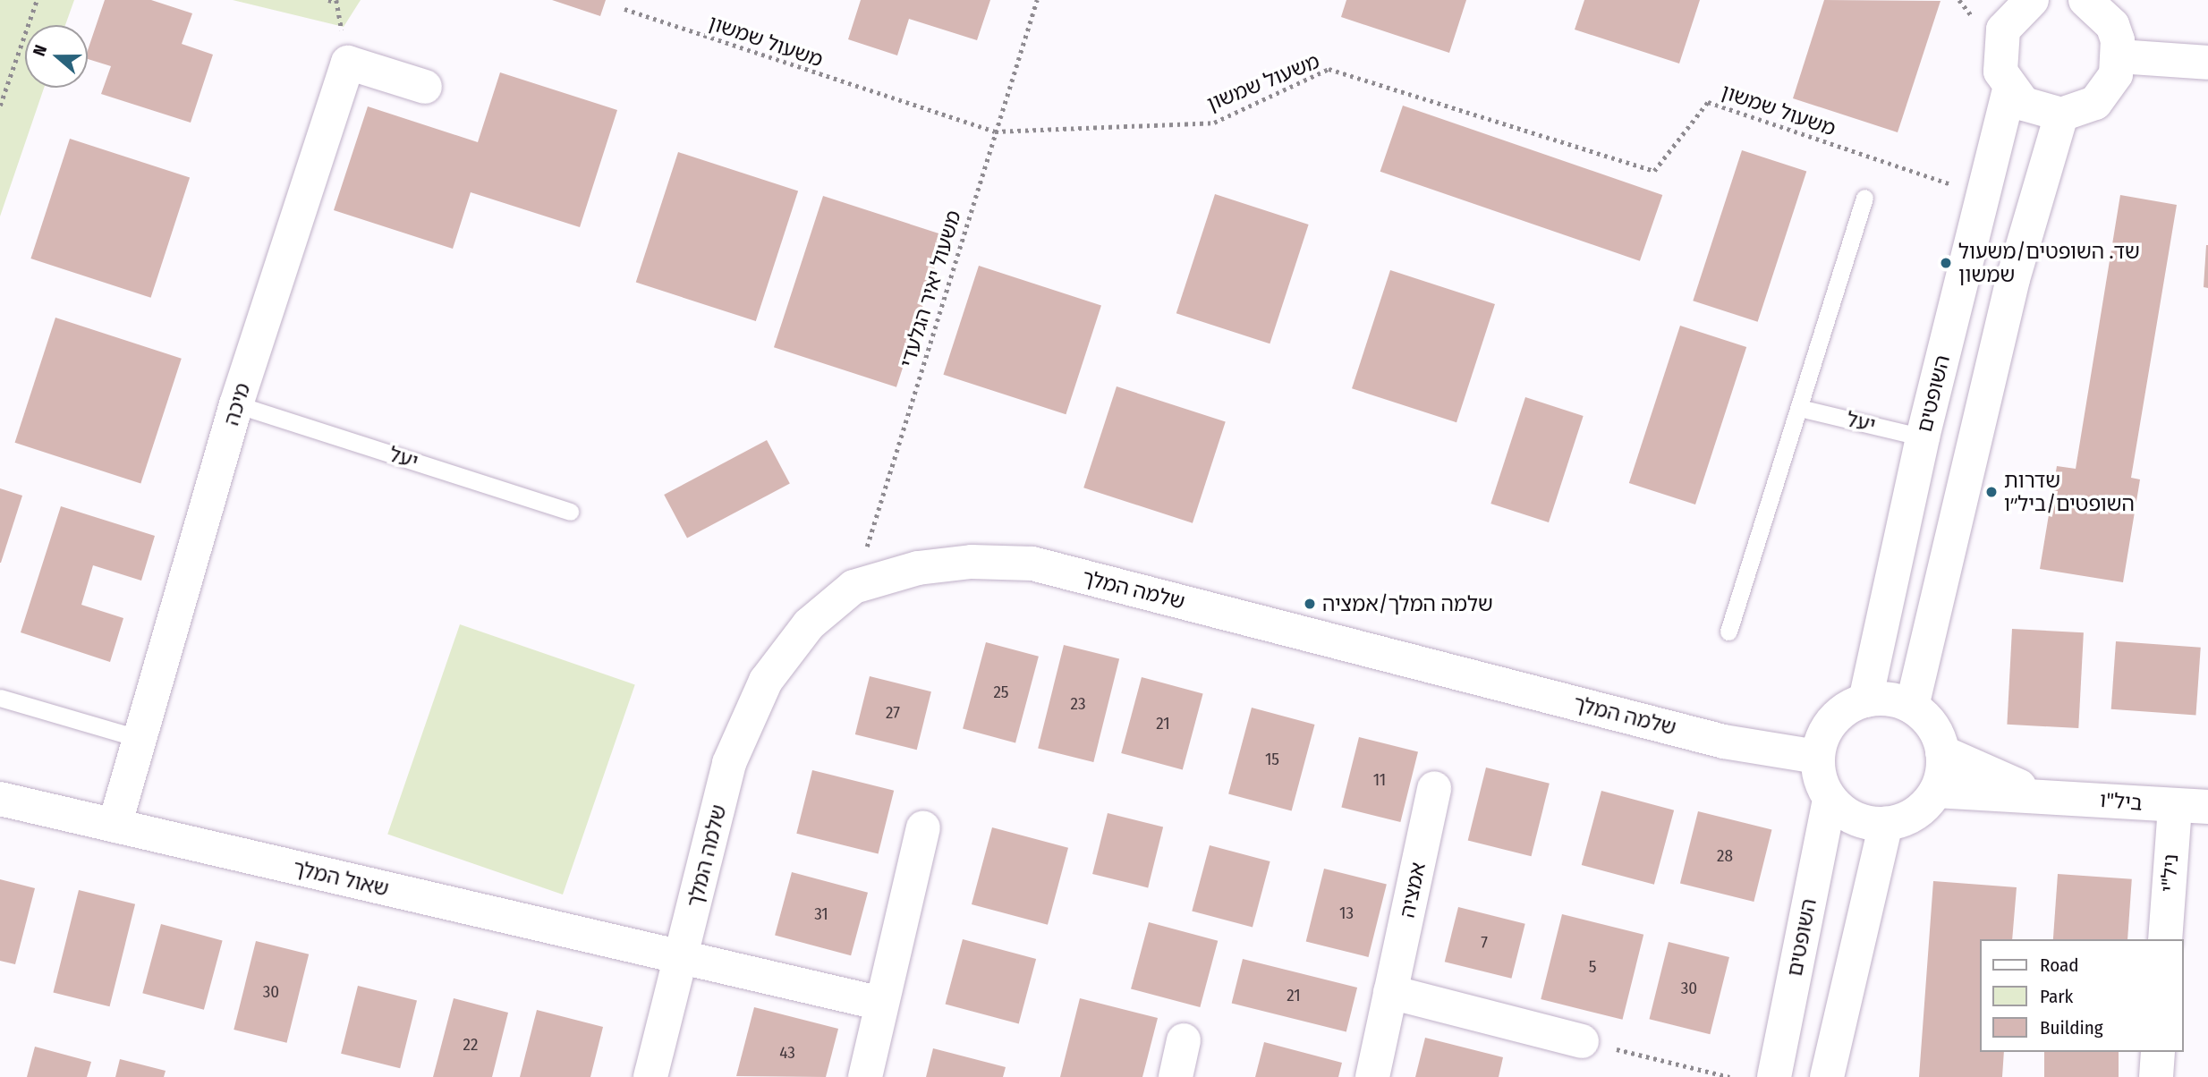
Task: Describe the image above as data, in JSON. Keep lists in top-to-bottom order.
{
  "streets": {
    "street": [
      "השופטים",
      "מיכה",
      "שלמה המלך",
      "ביל\"ו",
      "ניל\"י",
      "שאול המלך",
      "אמציה"
    ],
    "lane": ["יעל"],
    "path": ["משעול שמשון", "משעול יאיר הגלעדי"]
  },
  "crossings": [
    ["משעול שמשון", "משעול יאיר הגלעדי"],
    ["משעול שמשון", "השופטים"],
    ["משעול יאיר הגלעדי", "שלמה המלך"],
    ["השופטים", "יעל"],
    ["השופטים", "שלמה המלך"],
    ["השופטים", "ביל\"ו"],
    ["מיכה", "יעל"],
    ["מיכה", "שאול המלך"],
    ["שלמה המלך", "ביל\"ו"],
    ["שלמה המלך", "שאול המלך"],
    ["ביל\"ו", "ניל\"י"]
  ],
  "places": ["שד. השופטים/משעול שמשון", "שדרות השופטים/ביל״ו", "שלמה המלך/אמציה"],
  "house_numbers": [
    "25",
    "23",
    "27",
    "21",
    "15",
    "11",
    "28",
    "13",
    "31",
    "7",
    "5",
    "30",
    "30",
    "21",
    "22",
    "43"
  ],
  "legend": ["Road", "Park", "Building"],
  "north": "left"
}
